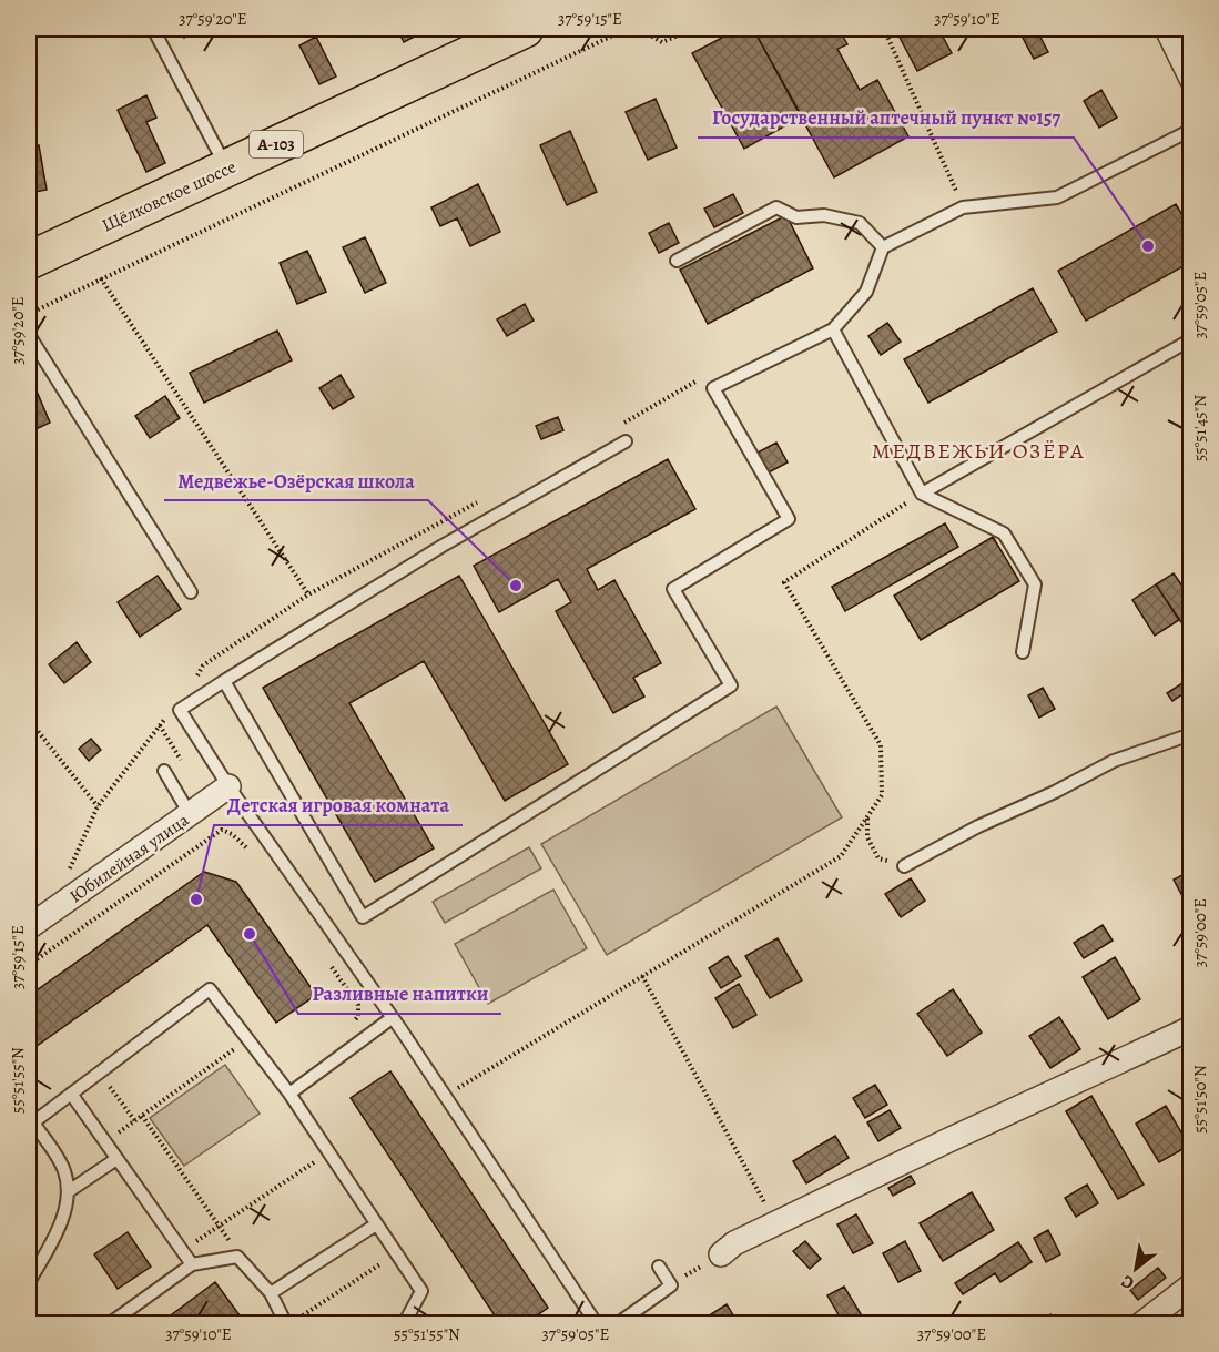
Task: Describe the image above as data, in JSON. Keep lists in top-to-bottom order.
{
  "streets": {
    "main road": ["А-103", "Щёлковское шоссе"],
    "street": ["Юбилейная улица"]
  },
  "districts": ["МЕДВЕЖЬИ ОЗЁРА"],
  "places": [
    "Государственный аптечный пункт №157",
    "Медвежье-Озёрская школа",
    "Детская игровая комната",
    "Разливные напитки"
  ],
  "north": "bottom left",
  "coordinates": [
    "37°59'20\"E",
    "37°59'15\"E",
    "37°59'10\"E",
    "37°59'05\"E",
    "55°51'45\"N",
    "37°59'00\"E",
    "55°51'55\"N",
    "55°51'50\"N"
  ]
}
